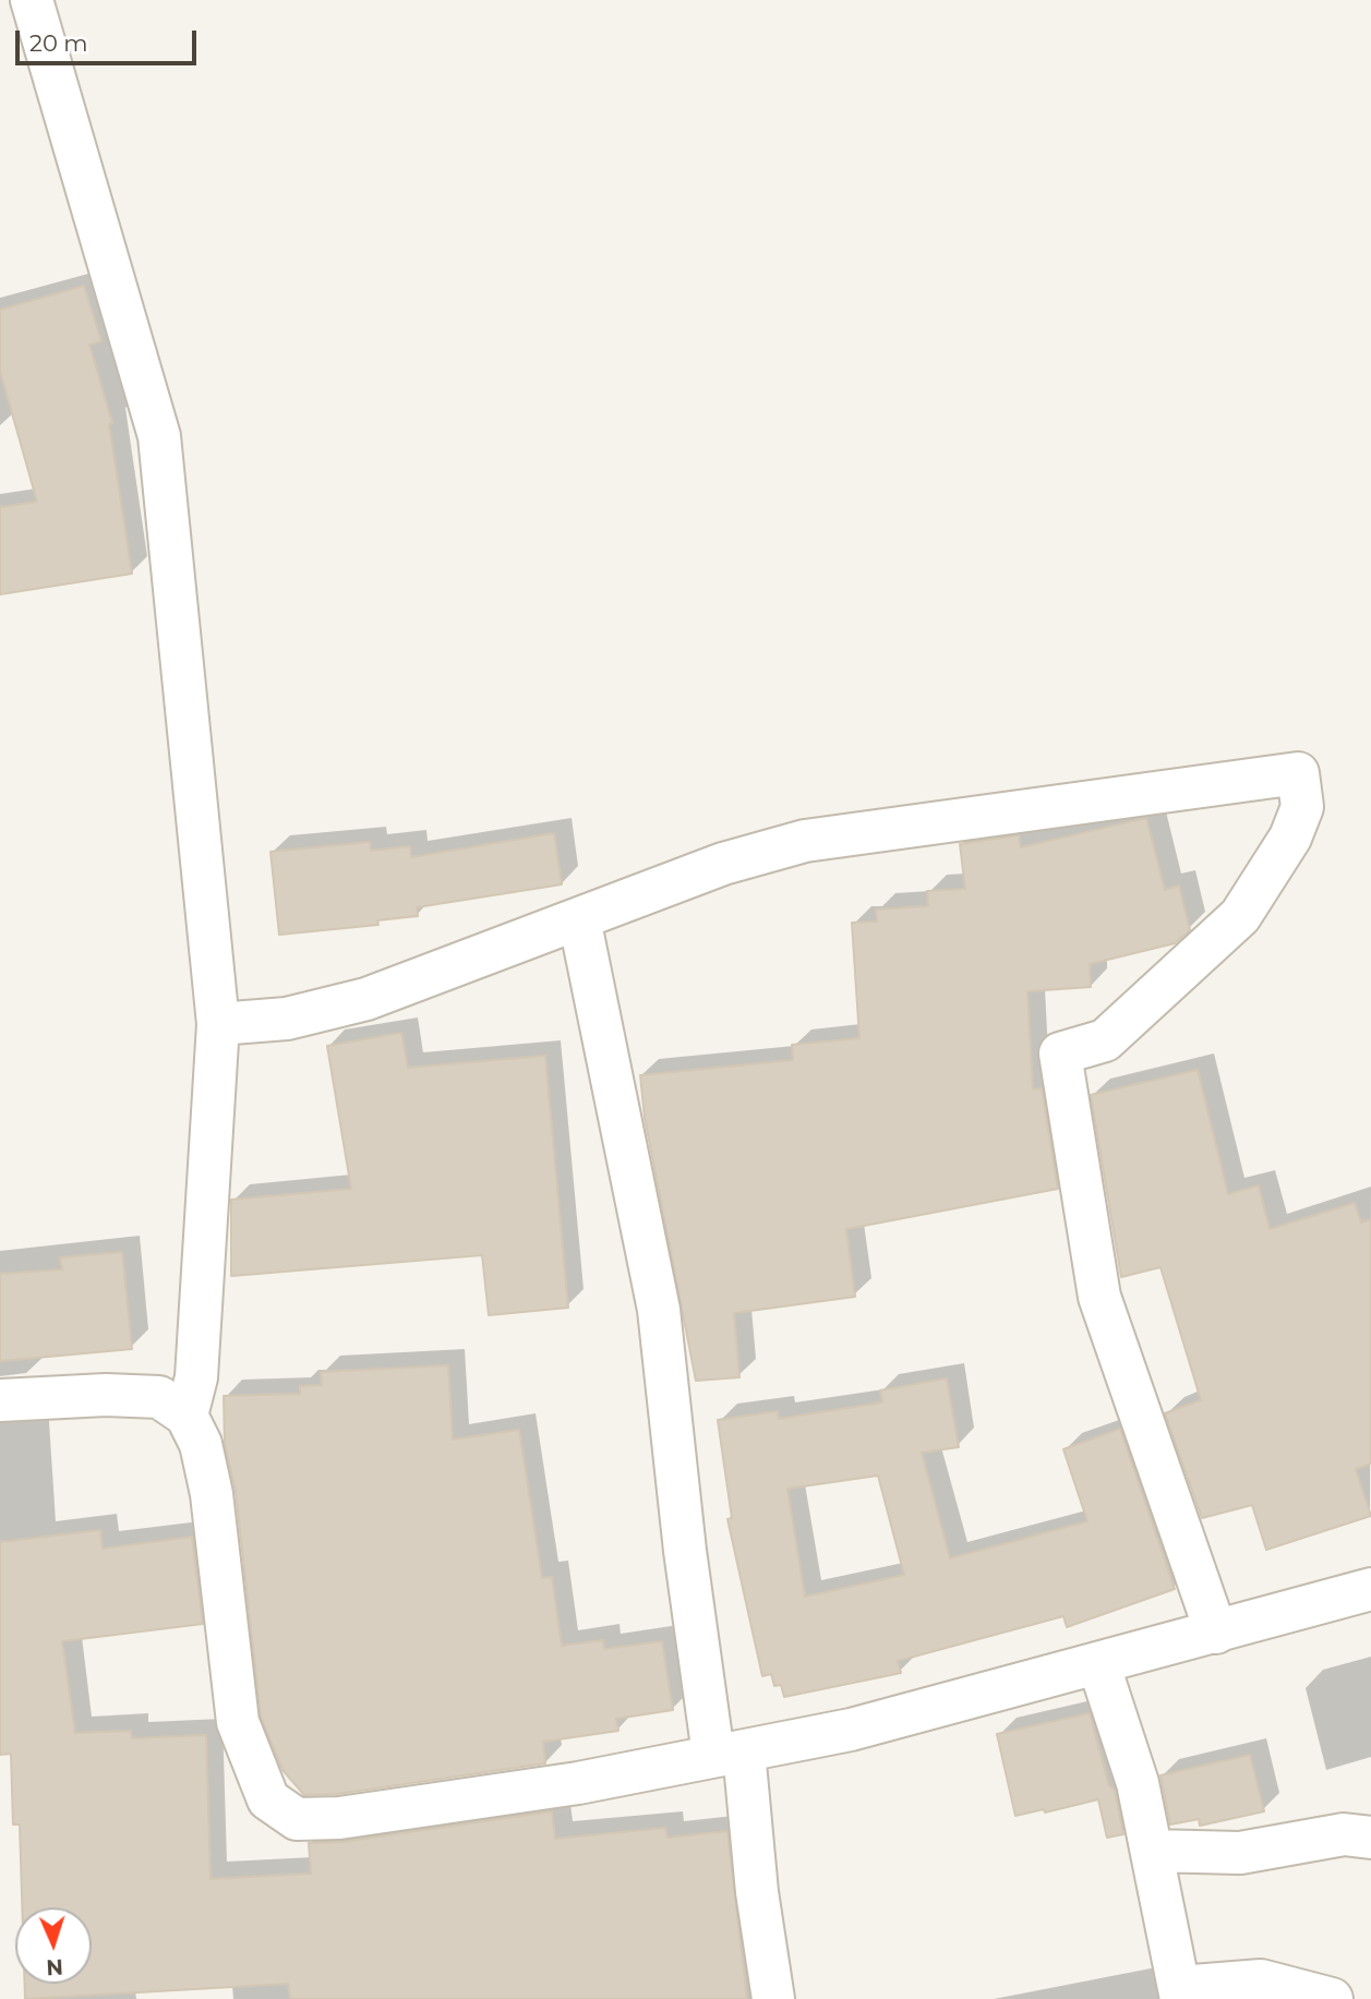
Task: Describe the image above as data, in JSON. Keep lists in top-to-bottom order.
{
  "scale_bar": "20 m",
  "north": "bottom"
}
